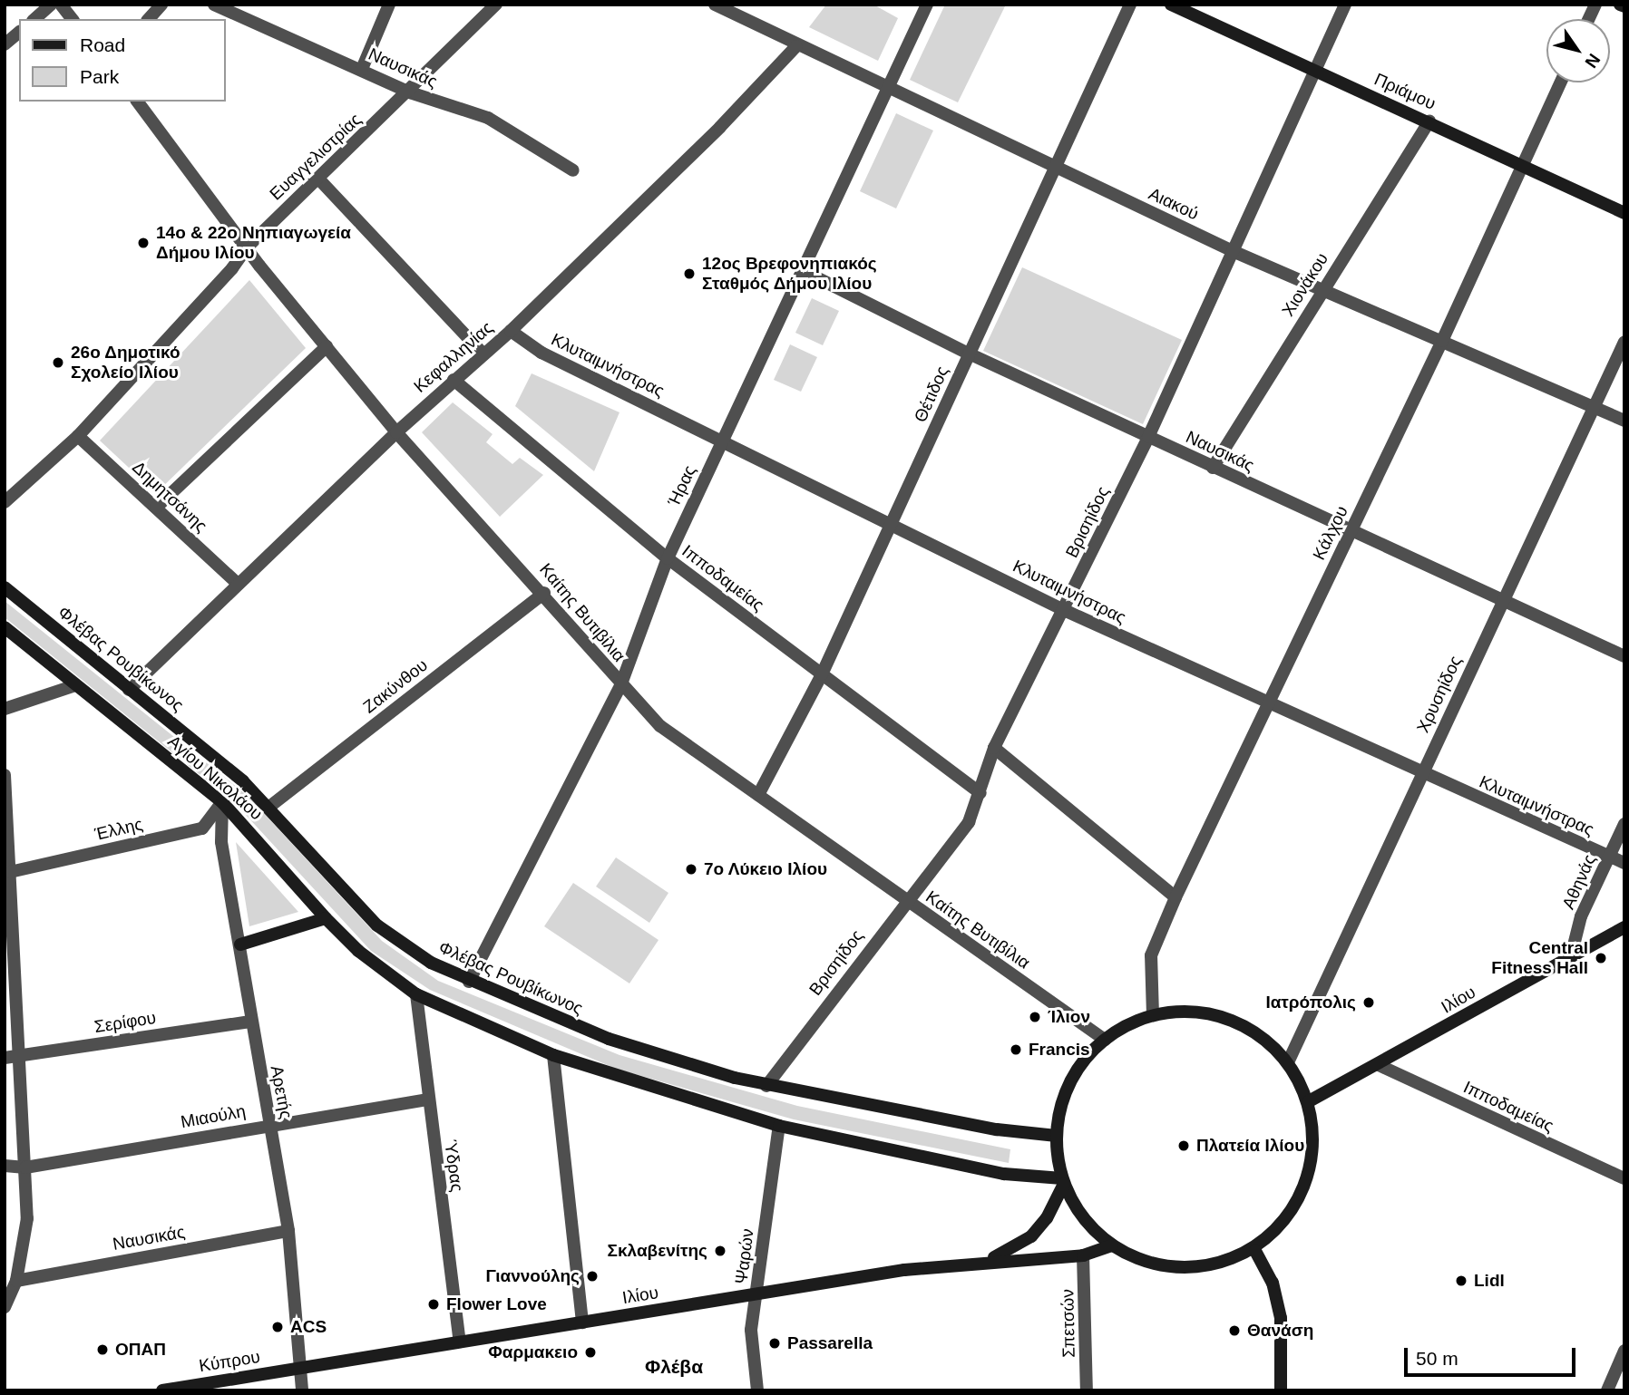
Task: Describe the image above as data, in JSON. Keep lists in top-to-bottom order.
{
  "streets": {
    "street": [
      "Ναυσικάς",
      "Πριάμου",
      "Ευαγγελιστρίας",
      "Αιακού",
      "Χιονάκου",
      "Κεφαλληνίας",
      "Κλυταιμνήστρας",
      "Θέτιδος",
      "Ήρας",
      "Δημητσάνης",
      "Βρισηίδος",
      "Κάλχου",
      "Ιπποδαμείας",
      "Καίτης Βυτιβίλια",
      "Φλέβας Ρουβίκωνος",
      "Ζακύνθου",
      "Χρυσηίδος",
      "Αγίου Νικολάου",
      "Έλλης",
      "Αθηνάς",
      "Ιλίου",
      "Σερίφου",
      "Αρετής",
      "Μιαούλη",
      "Ύδρας",
      "Ψαρών",
      "Σπετσών",
      "Κύπρου"
    ]
  },
  "crossings": [
    ["Ναυσικάς", "Ευαγγελιστρίας"],
    ["Ναυσικάς", "Χιονάκου"],
    ["Ναυσικάς", "Θέτιδος"],
    ["Ναυσικάς", "Ήρας"],
    ["Ναυσικάς", "Βρισηίδος"],
    ["Ναυσικάς", "Κάλχου"],
    ["Ναυσικάς", "Χρυσηίδος"],
    ["Ναυσικάς", "Αρετής"],
    ["Πριάμου", "Χιονάκου"],
    ["Πριάμου", "Βρισηίδος"],
    ["Πριάμου", "Κάλχου"],
    ["Ευαγγελιστρίας", "Δημητσάνης"],
    ["Ευαγγελιστρίας", "Καίτης Βυτιβίλια"],
    ["Αιακού", "Χιονάκου"],
    ["Αιακού", "Κεφαλληνίας"],
    ["Αιακού", "Θέτιδος"],
    ["Αιακού", "Ήρας"],
    ["Αιακού", "Βρισηίδος"],
    ["Αιακού", "Κάλχου"],
    ["Αιακού", "Χρυσηίδος"],
    ["Κεφαλληνίας", "Κλυταιμνήστρας"],
    ["Κεφαλληνίας", "Δημητσάνης"],
    ["Κεφαλληνίας", "Ιπποδαμείας"],
    ["Κεφαλληνίας", "Καίτης Βυτιβίλια"],
    ["Κεφαλληνίας", "Φλέβας Ρουβίκωνος"],
    ["Κλυταιμνήστρας", "Θέτιδος"],
    ["Κλυταιμνήστρας", "Ήρας"],
    ["Κλυταιμνήστρας", "Βρισηίδος"],
    ["Κλυταιμνήστρας", "Κάλχου"],
    ["Κλυταιμνήστρας", "Χρυσηίδος"],
    ["Κλυταιμνήστρας", "Αθηνάς"],
    ["Θέτιδος", "Ιπποδαμείας"],
    ["Θέτιδος", "Καίτης Βυτιβίλια"],
    ["Ήρας", "Ιπποδαμείας"],
    ["Ήρας", "Καίτης Βυτιβίλια"],
    ["Ήρας", "Φλέβας Ρουβίκωνος"],
    ["Βρισηίδος", "Ιπποδαμείας"],
    ["Βρισηίδος", "Καίτης Βυτιβίλια"],
    ["Βρισηίδος", "Φλέβας Ρουβίκωνος"],
    ["Ιπποδαμείας", "Ιλίου"],
    ["Καίτης Βυτιβίλια", "Ζακύνθου"],
    ["Φλέβας Ρουβίκωνος", "Ζακύνθου"],
    ["Αγίου Νικολάου", "Έλλης"],
    ["Αγίου Νικολάου", "Αρετής"],
    ["Αγίου Νικολάου", "Ύδρας"],
    ["Έλλης", "Αρετής"],
    ["Αθηνάς", "Ιλίου"],
    ["Ιλίου", "Αρετής"],
    ["Ιλίου", "Ύδρας"],
    ["Ιλίου", "Ψαρών"],
    ["Ιλίου", "Σπετσών"],
    ["Ιλίου", "Κύπρου"],
    ["Σερίφου", "Αρετής"],
    ["Αρετής", "Μιαούλη"],
    ["Αρετής", "Κύπρου"],
    ["Μιαούλη", "Ύδρας"]
  ],
  "districts": ["Φλέβα"],
  "places": [
    "14ο & 22ο Νηπιαγωγεία Δήμου Ιλίου",
    "12ος Βρεφονηπιακός Σταθμός Δήμου Ιλίου",
    "26ο Δημοτικό Σχολείο Ιλίου",
    "7ο Λύκειο Ιλίου",
    "Central Fitness Hall",
    "Ιατρόπολις",
    "Ίλιον",
    "Francis",
    "Πλατεία Ιλίου",
    "Σκλαβενίτης",
    "Γιαννούλης",
    "Lidl",
    "Flower Love",
    "ACS",
    "Θανάση",
    "Passarella",
    "ΟΠΑΠ",
    "Φαρμακειο"
  ],
  "legend": ["Road", "Park"],
  "scale_bar": "50 m",
  "north": "bottom right"
}
